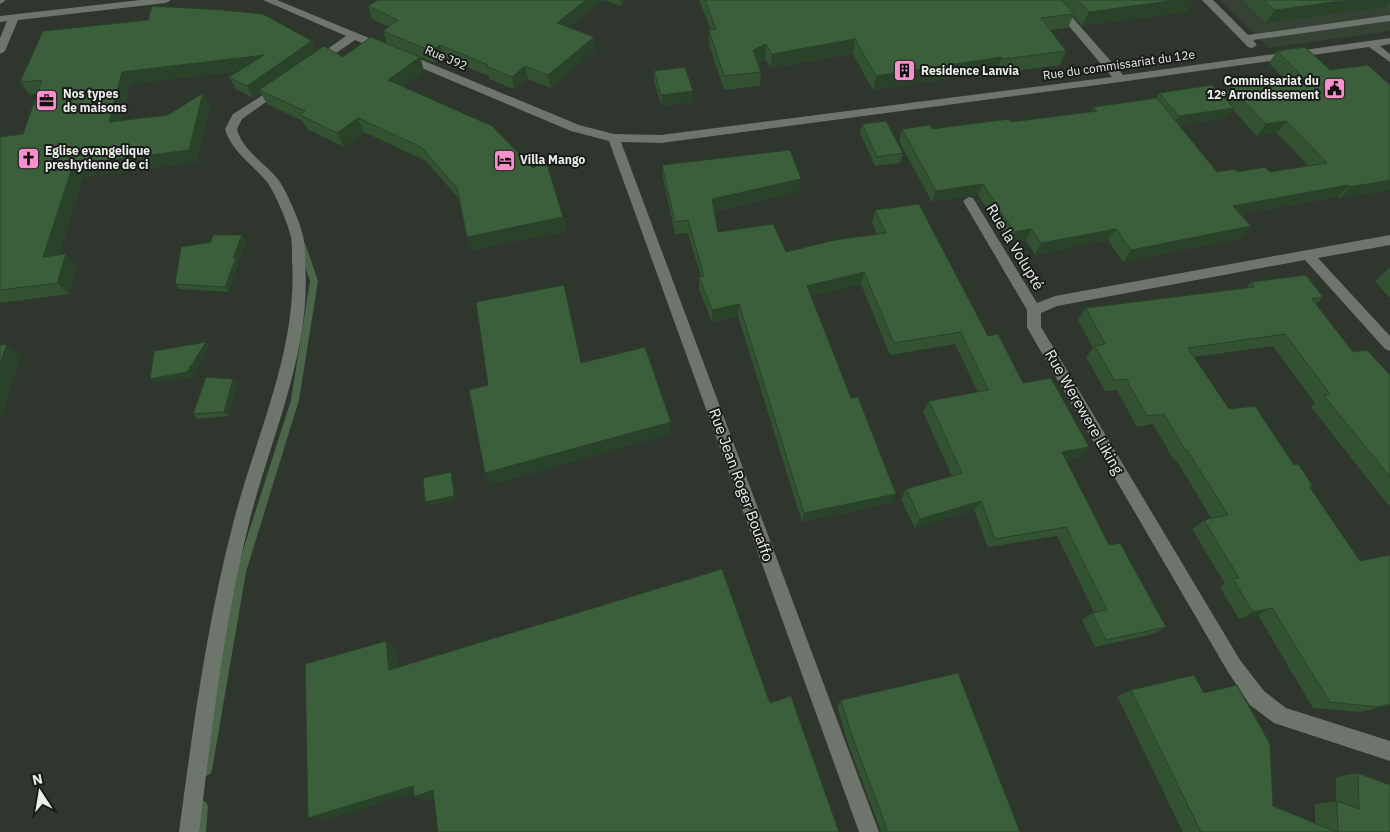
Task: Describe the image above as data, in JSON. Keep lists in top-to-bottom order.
{
  "streets": {
    "street": [
      "Rue J92",
      "Rue du commissariat du 12e",
      "Rue la Volupté",
      "Rue Werewere Liking",
      "Rue Jean Roger Bouaffo"
    ]
  },
  "crossings": [
    ["Rue J92", "Rue du commissariat du 12e"],
    ["Rue J92", "Rue Jean Roger Bouaffo"],
    ["Rue du commissariat du 12e", "Rue Jean Roger Bouaffo"],
    ["Rue la Volupté", "Rue Werewere Liking"]
  ],
  "places": {
    "building": ["Residence Lanvia"],
    "public building": ["Commissariat du 12ᵉ Arrondissement"],
    "office": ["Nos types de maisons"],
    "church": ["Eglise evangelique preshytienne de ci"],
    "hotel": ["Villa Mango"]
  },
  "north": "top"
}
